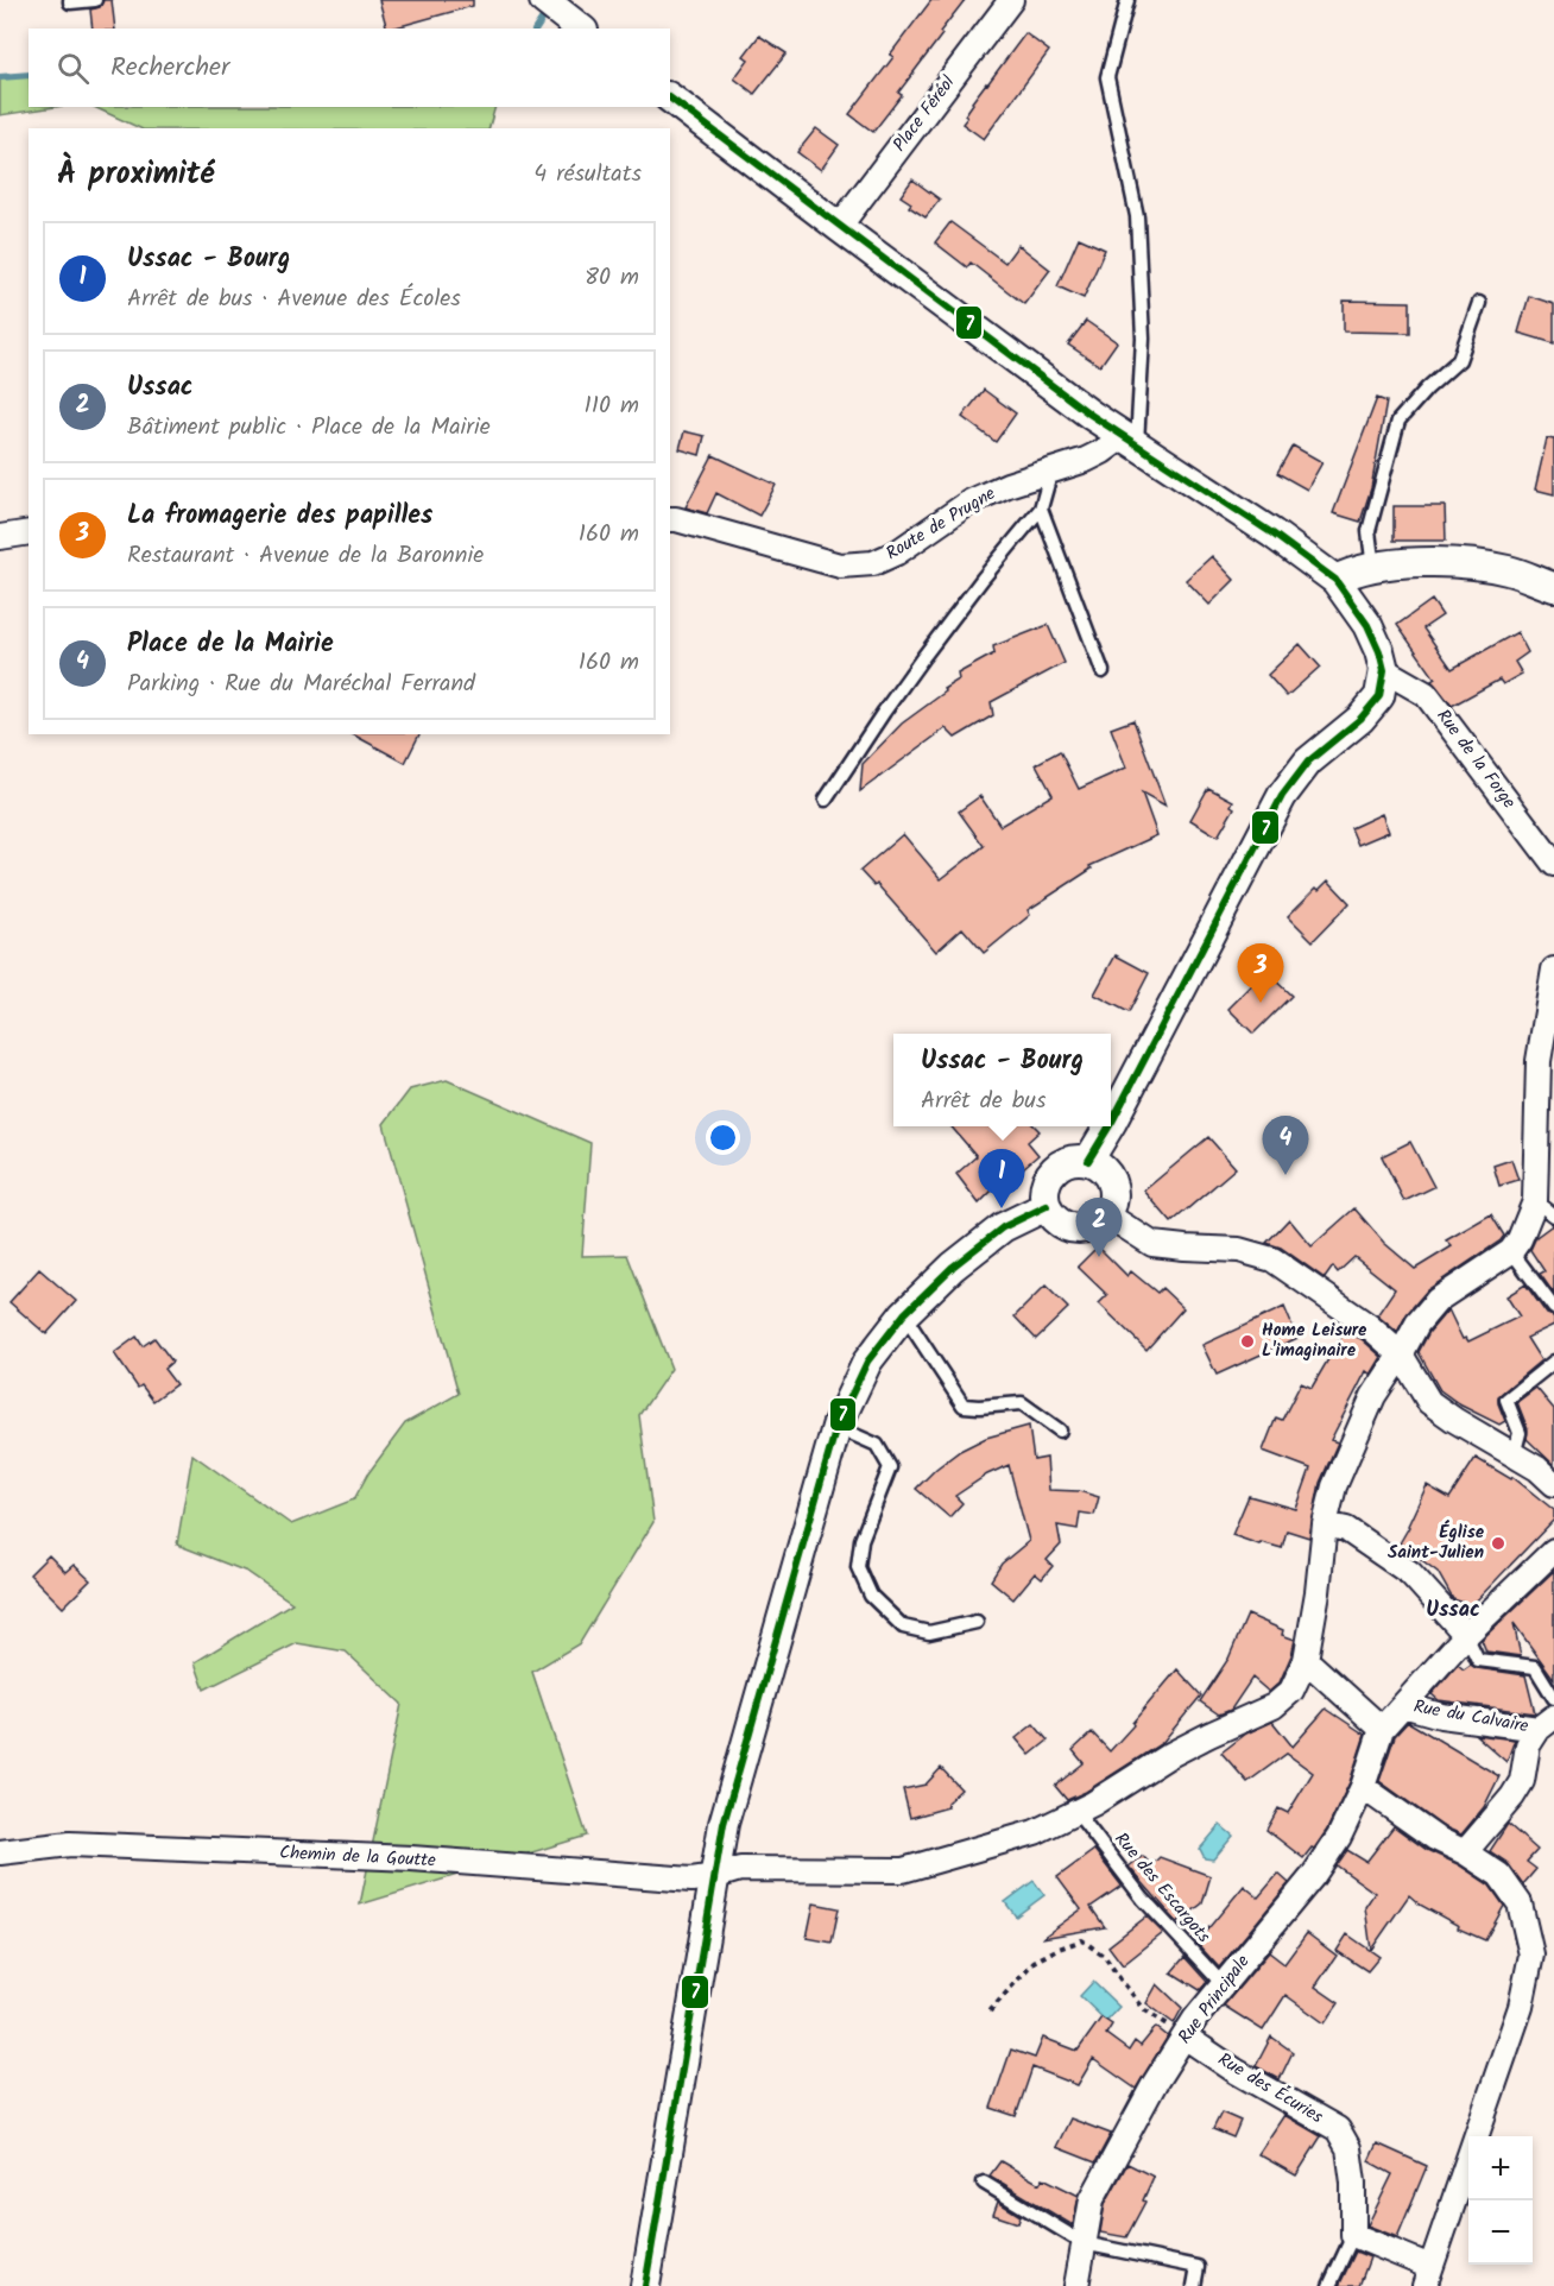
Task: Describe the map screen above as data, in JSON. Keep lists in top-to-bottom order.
{
  "streets": {
    "street": [
      "Place Féréol",
      "Route de Prugne",
      "Rue de la Forge",
      "Rue du Calvaire",
      "Chemin de la Goutte",
      "Rue Principale",
      "Rue des Écuries"
    ],
    "lane": ["Rue des Escargots"]
  },
  "crossings": [
    ["Chemin de la Goutte", "Rue des Escargots"],
    ["Rue des Escargots", "Rue Principale"],
    ["Rue Principale", "Rue des Écuries"]
  ],
  "districts": ["Ussac"],
  "places": ["Home Leisure L'imaginaire", "Église Saint-Julien"],
  "lines": ["transit line 7"],
  "page": {
    "search": "Rechercher",
    "heading": ["À proximité", "4 résultats"],
    "list": [
      {
        "mark": "1",
        "name": "Ussac - Bourg",
        "note": "Arrêt de bus · Avenue des Écoles",
        "value": "80 m"
      },
      {
        "mark": "2",
        "name": "Ussac",
        "note": "Bâtiment public · Place de la Mairie",
        "value": "110 m"
      },
      {
        "mark": "3",
        "name": "La fromagerie des papilles",
        "note": "Restaurant · Avenue de la Baronnie",
        "value": "160 m"
      },
      {
        "mark": "4",
        "name": "Place de la Mairie",
        "note": "Parking · Rue du Maréchal Ferrand",
        "value": "160 m"
      }
    ],
    "pins": [
      "3",
      "4",
      "1",
      "2"
    ],
    "popup": ["Ussac - Bourg", "Arrêt de bus"],
    "map_buttons": ["+", "−"]
  }
}
